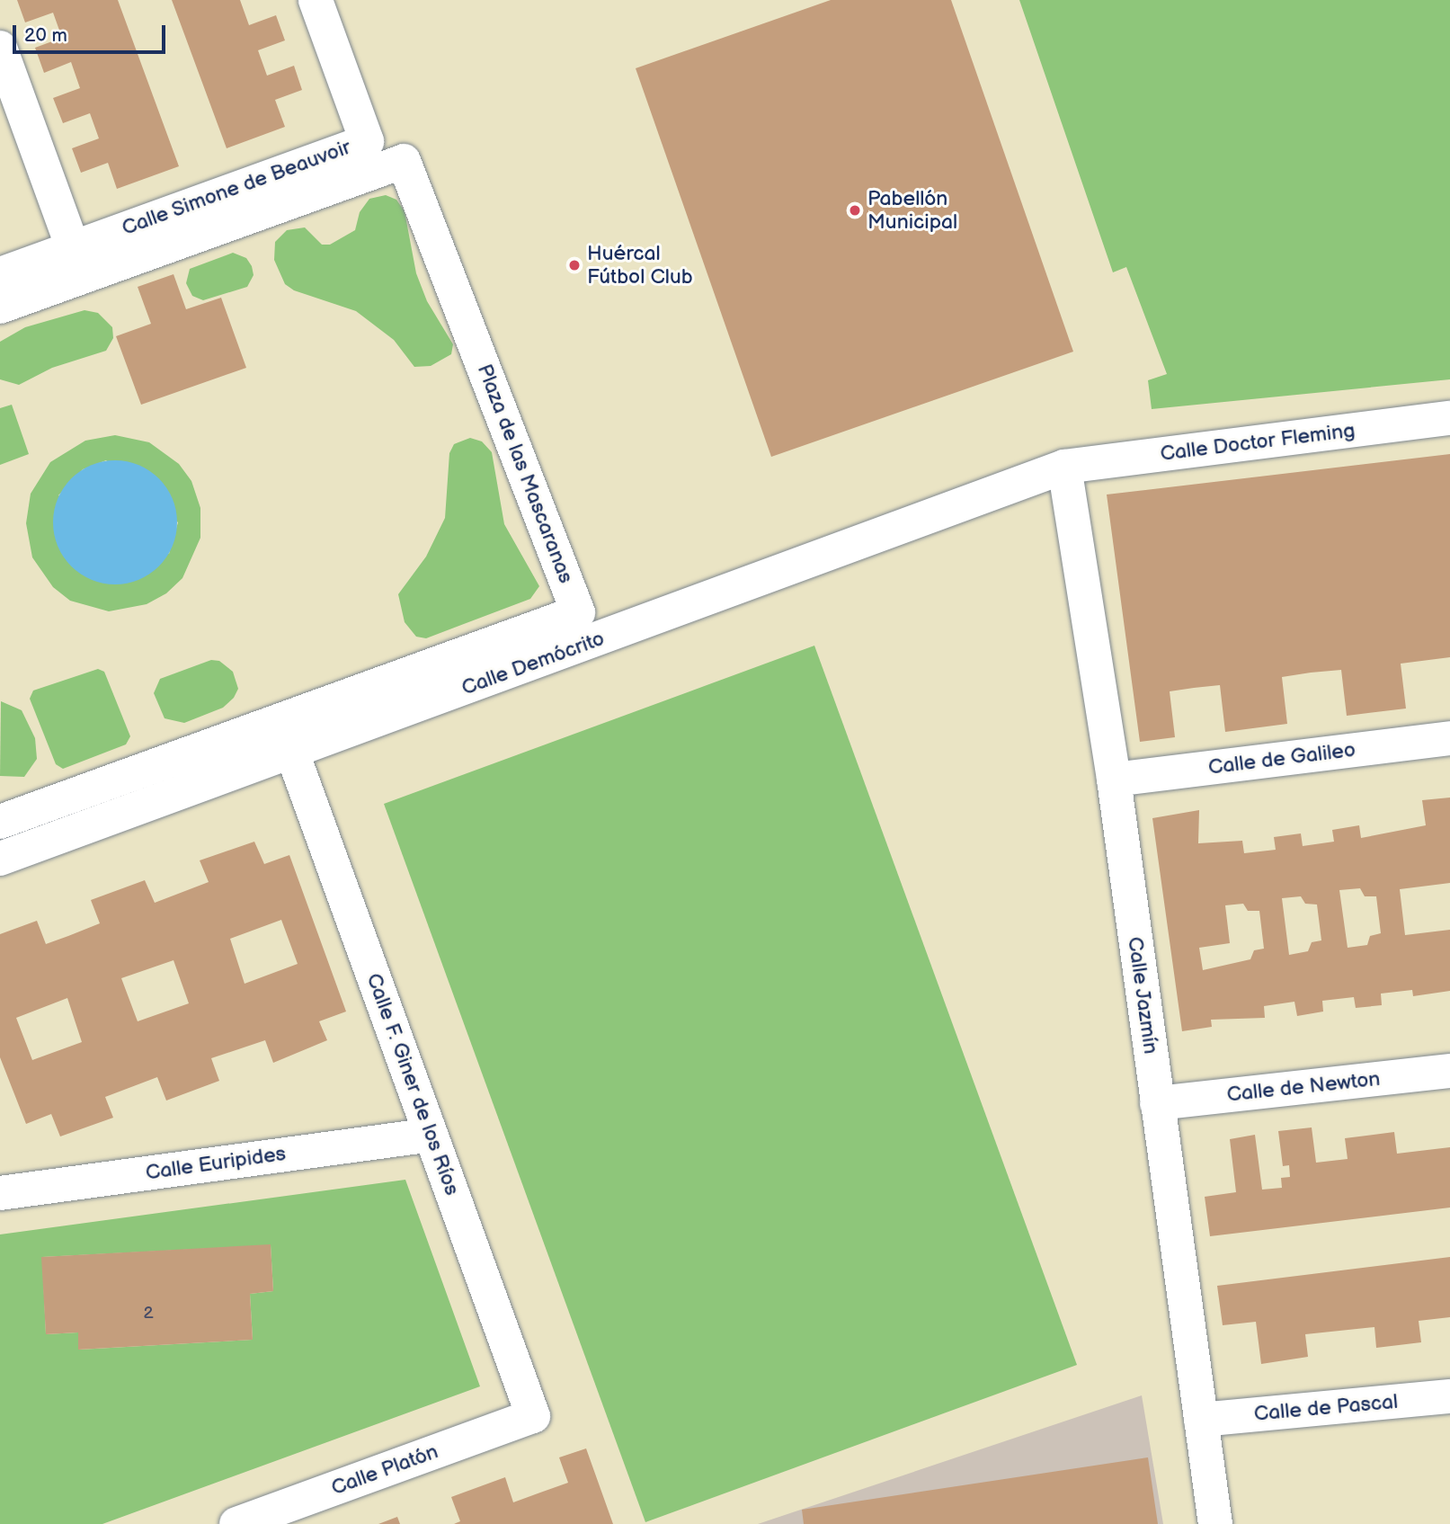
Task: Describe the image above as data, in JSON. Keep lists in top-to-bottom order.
{
  "streets": {
    "street": [
      "Calle Simone de Beauvoir",
      "Calle Doctor Fleming",
      "Plaza de las Mascaranas",
      "Calle Demócrito",
      "Calle de Galileo",
      "Calle Jazmín",
      "Calle F. Giner de los Ríos",
      "Calle de Newton",
      "Calle Euripides",
      "Calle de Pascal",
      "Calle Platón"
    ]
  },
  "crossings": [
    ["Calle Doctor Fleming", "Calle Demócrito"],
    ["Calle Doctor Fleming", "Calle Jazmín"],
    ["Calle Demócrito", "Calle Jazmín"],
    ["Calle Demócrito", "Calle F. Giner de los Ríos"],
    ["Calle de Galileo", "Calle Jazmín"],
    ["Calle Jazmín", "Calle de Newton"],
    ["Calle Jazmín", "Calle de Pascal"],
    ["Calle F. Giner de los Ríos", "Calle Euripides"],
    ["Calle F. Giner de los Ríos", "Calle Platón"]
  ],
  "places": ["Pabellón Municipal", "Huércal Fútbol Club"],
  "house_numbers": ["2"],
  "scale_bar": "20 m"
}
